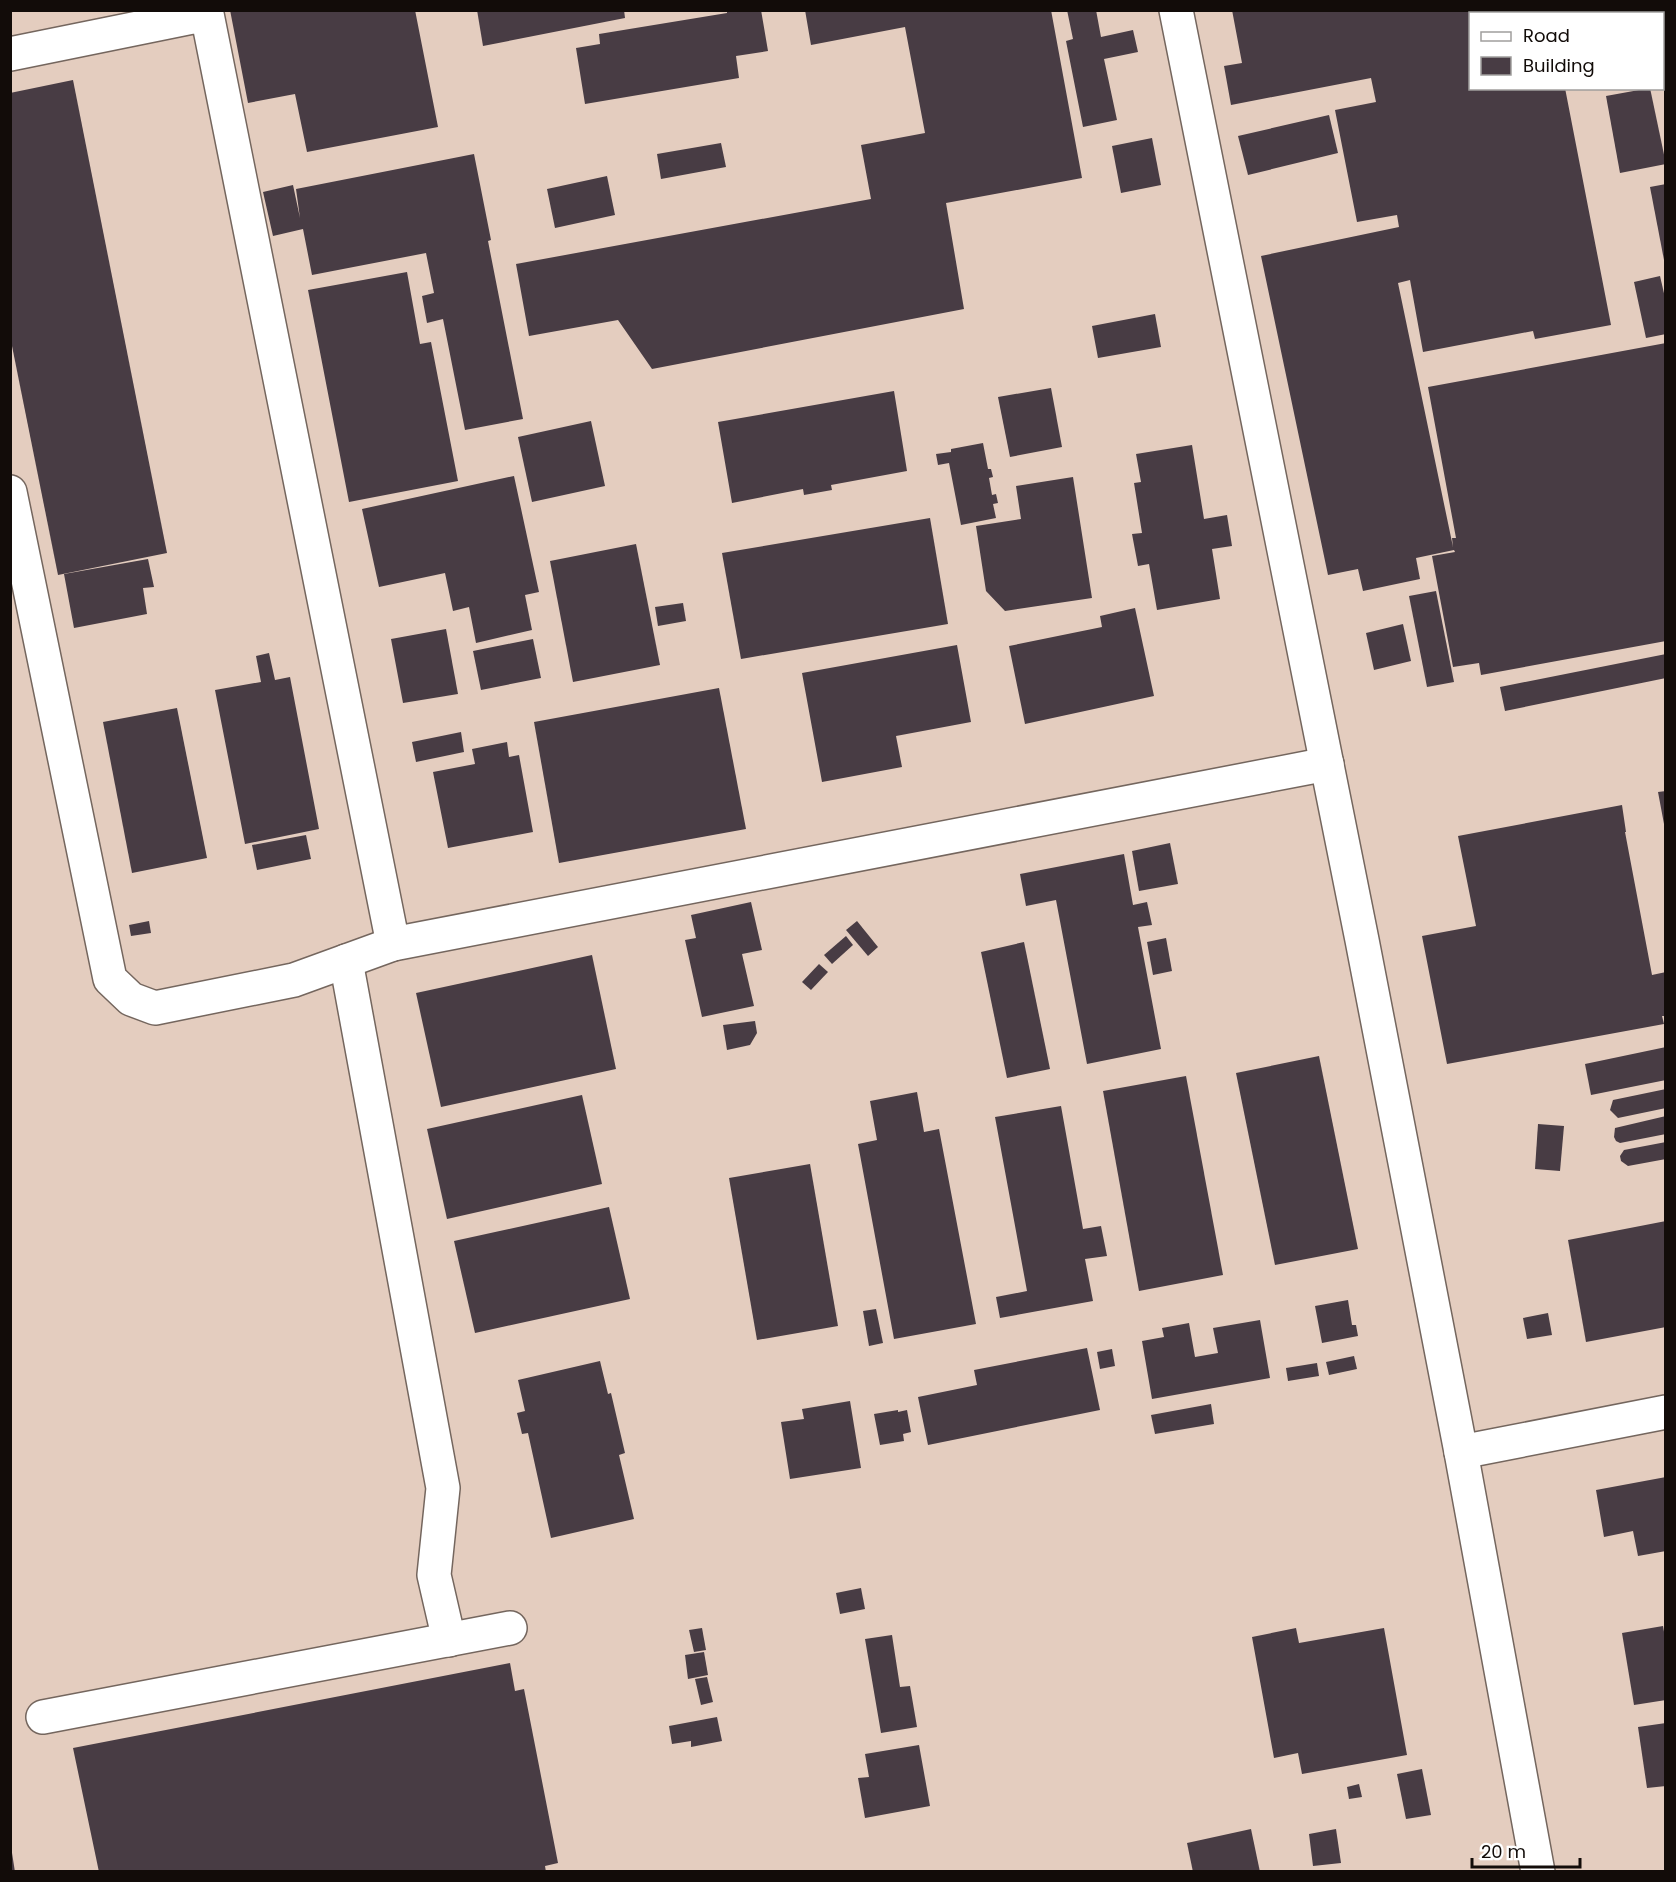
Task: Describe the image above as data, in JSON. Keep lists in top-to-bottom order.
{
  "legend": ["Road", "Building"],
  "scale_bar": "20 m"
}
